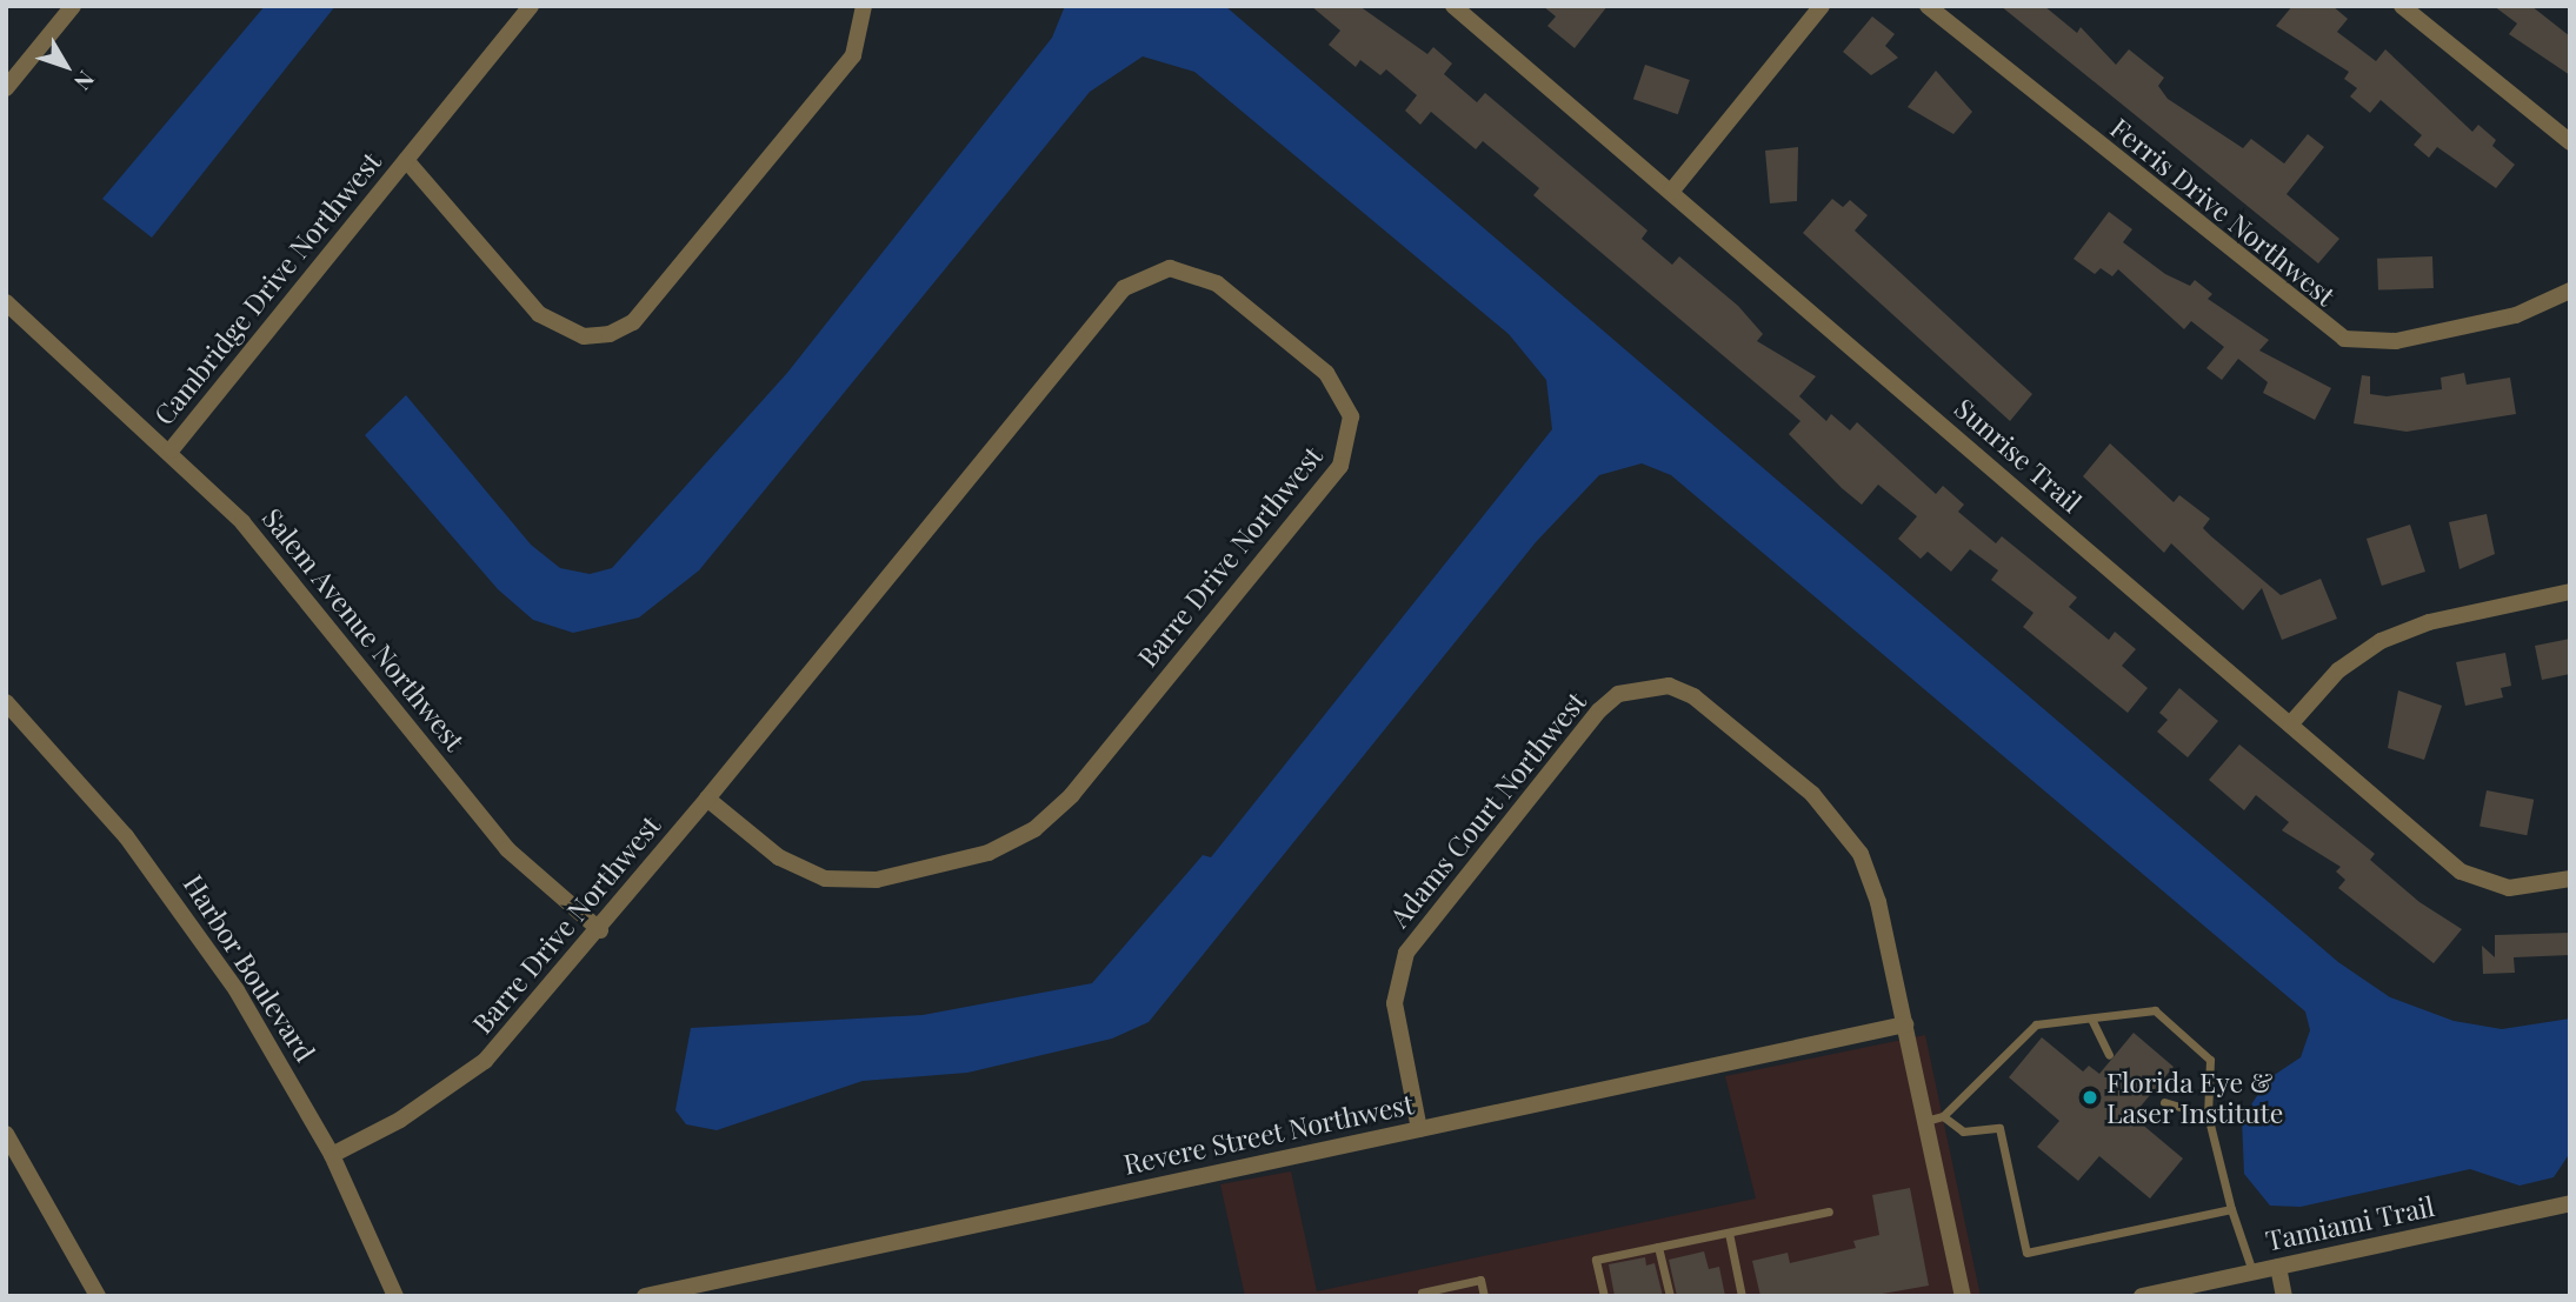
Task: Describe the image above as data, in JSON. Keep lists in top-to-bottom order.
{
  "streets": {
    "street": [
      "Ferris Drive Northwest",
      "Cambridge Drive Northwest",
      "Sunrise Trail",
      "Barre Drive Northwest",
      "Salem Avenue Northwest",
      "Adams Court Northwest",
      "Harbor Boulevard",
      "Revere Street Northwest",
      "Tamiami Trail"
    ]
  },
  "crossings": [
    ["Cambridge Drive Northwest", "Salem Avenue Northwest"],
    ["Barre Drive Northwest", "Salem Avenue Northwest"],
    ["Barre Drive Northwest", "Harbor Boulevard"],
    ["Adams Court Northwest", "Revere Street Northwest"]
  ],
  "places": ["Florida Eye & Laser Institute"],
  "north": "bottom right"
}
